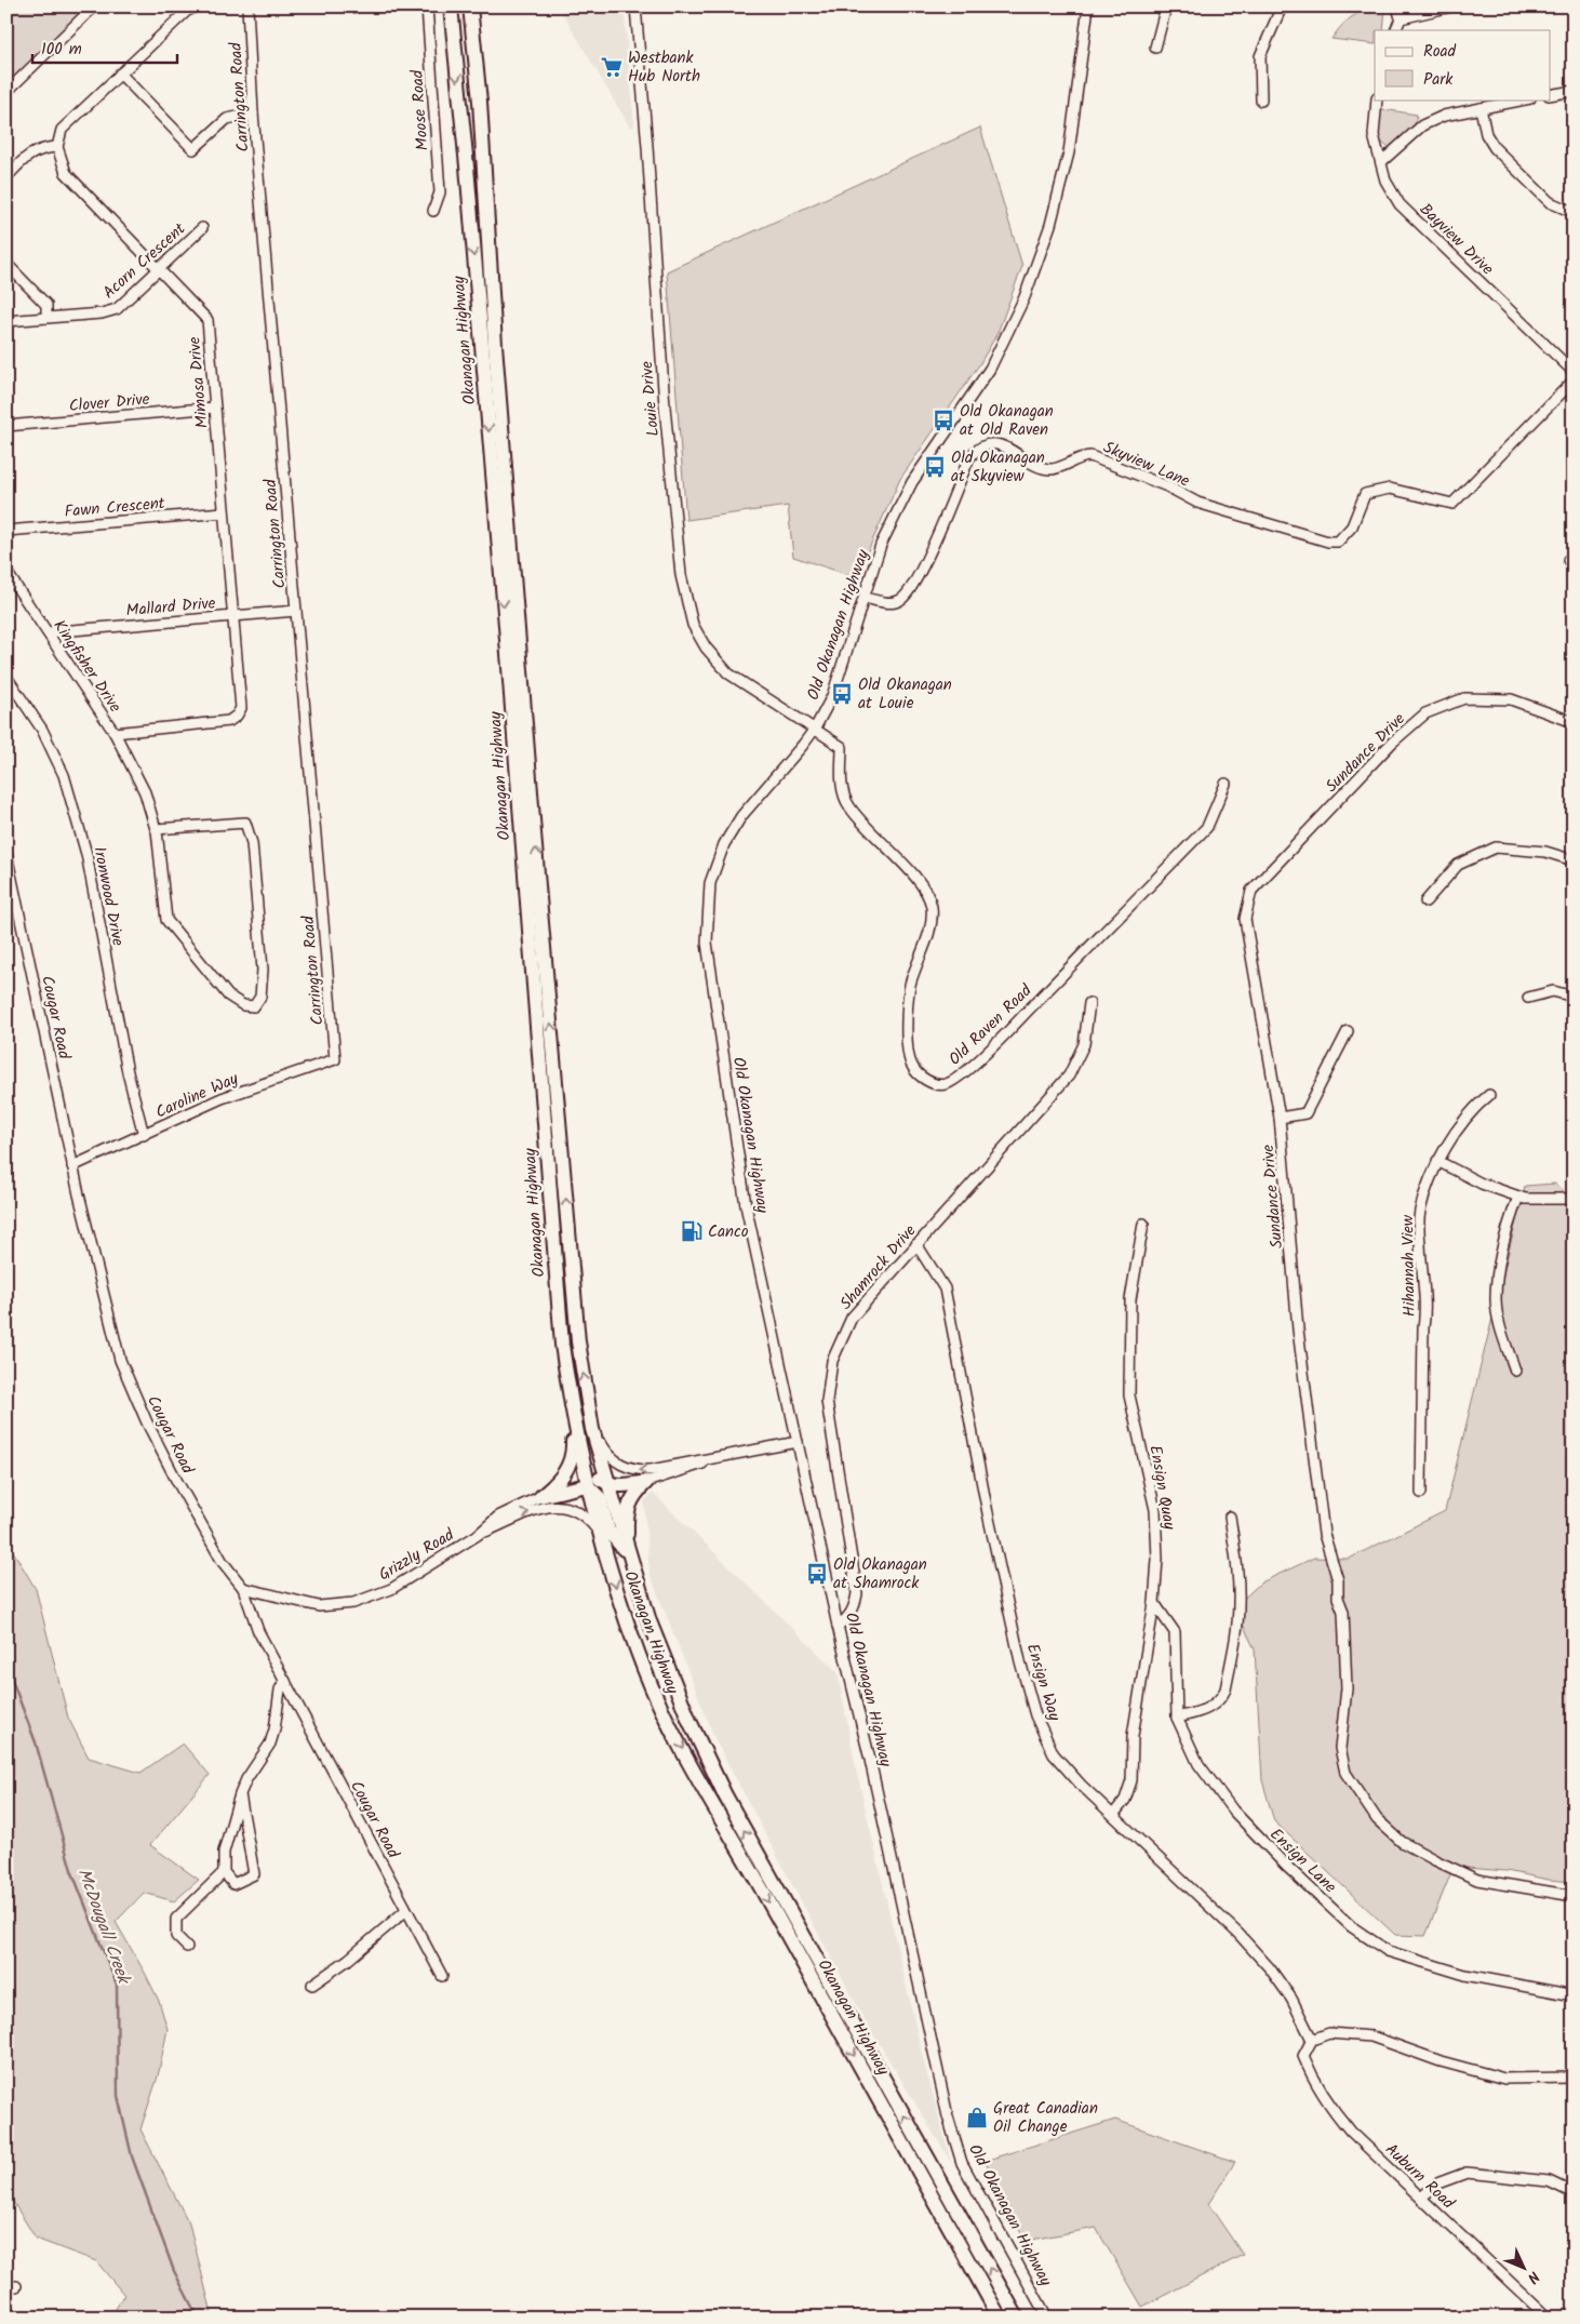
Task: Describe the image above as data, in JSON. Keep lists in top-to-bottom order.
{
  "streets": {
    "highway": ["Okanagan Highway"],
    "street": [
      "Carrington Road",
      "Moose Road",
      "Bayview Drive",
      "Acorn Crescent",
      "Mimosa Drive",
      "Louie Drive",
      "Clover Drive",
      "Skyview Lane",
      "Fawn Crescent",
      "Mallard Drive",
      "Old Okanagan Highway",
      "Kingfisher Drive",
      "Sundance Drive",
      "Ironwood Drive",
      "Cougar Road",
      "Old Raven Road",
      "Caroline Way",
      "Hihannah View",
      "Shamrock Drive",
      "Ensign Quay",
      "Grizzly Road",
      "Ensign Way",
      "Ensign Lane",
      "Auburn Road"
    ]
  },
  "crossings": [
    ["Carrington Road", "Mallard Drive"],
    ["Carrington Road", "Caroline Way"],
    ["Acorn Crescent", "Mimosa Drive"],
    ["Okanagan Highway", "Grizzly Road"],
    ["Mimosa Drive", "Clover Drive"],
    ["Mimosa Drive", "Fawn Crescent"],
    ["Mimosa Drive", "Mallard Drive"],
    ["Mimosa Drive", "Kingfisher Drive"],
    ["Louie Drive", "Old Okanagan Highway"],
    ["Louie Drive", "Old Raven Road"],
    ["Skyview Lane", "Old Okanagan Highway"],
    ["Mallard Drive", "Kingfisher Drive"],
    ["Old Okanagan Highway", "Old Raven Road"],
    ["Old Okanagan Highway", "Shamrock Drive"],
    ["Ironwood Drive", "Caroline Way"],
    ["Cougar Road", "Caroline Way"],
    ["Cougar Road", "Grizzly Road"],
    ["Shamrock Drive", "Ensign Way"],
    ["Ensign Quay", "Ensign Way"],
    ["Ensign Quay", "Ensign Lane"],
    ["Ensign Way", "Auburn Road"]
  ],
  "water": ["McDougall Creek"],
  "places": {
    "supermarket": ["Westbank Hub North"],
    "bus stop": [
      "Old Okanagan at Old Raven",
      "Old Okanagan at Skyview",
      "Old Okanagan at Louie",
      "Old Okanagan at Shamrock"
    ],
    "fuel station": ["Canco"],
    "shop": ["Great Canadian Oil Change"]
  },
  "legend": ["Road", "Park"],
  "scale_bar": "100 m",
  "north": "bottom right"
}
